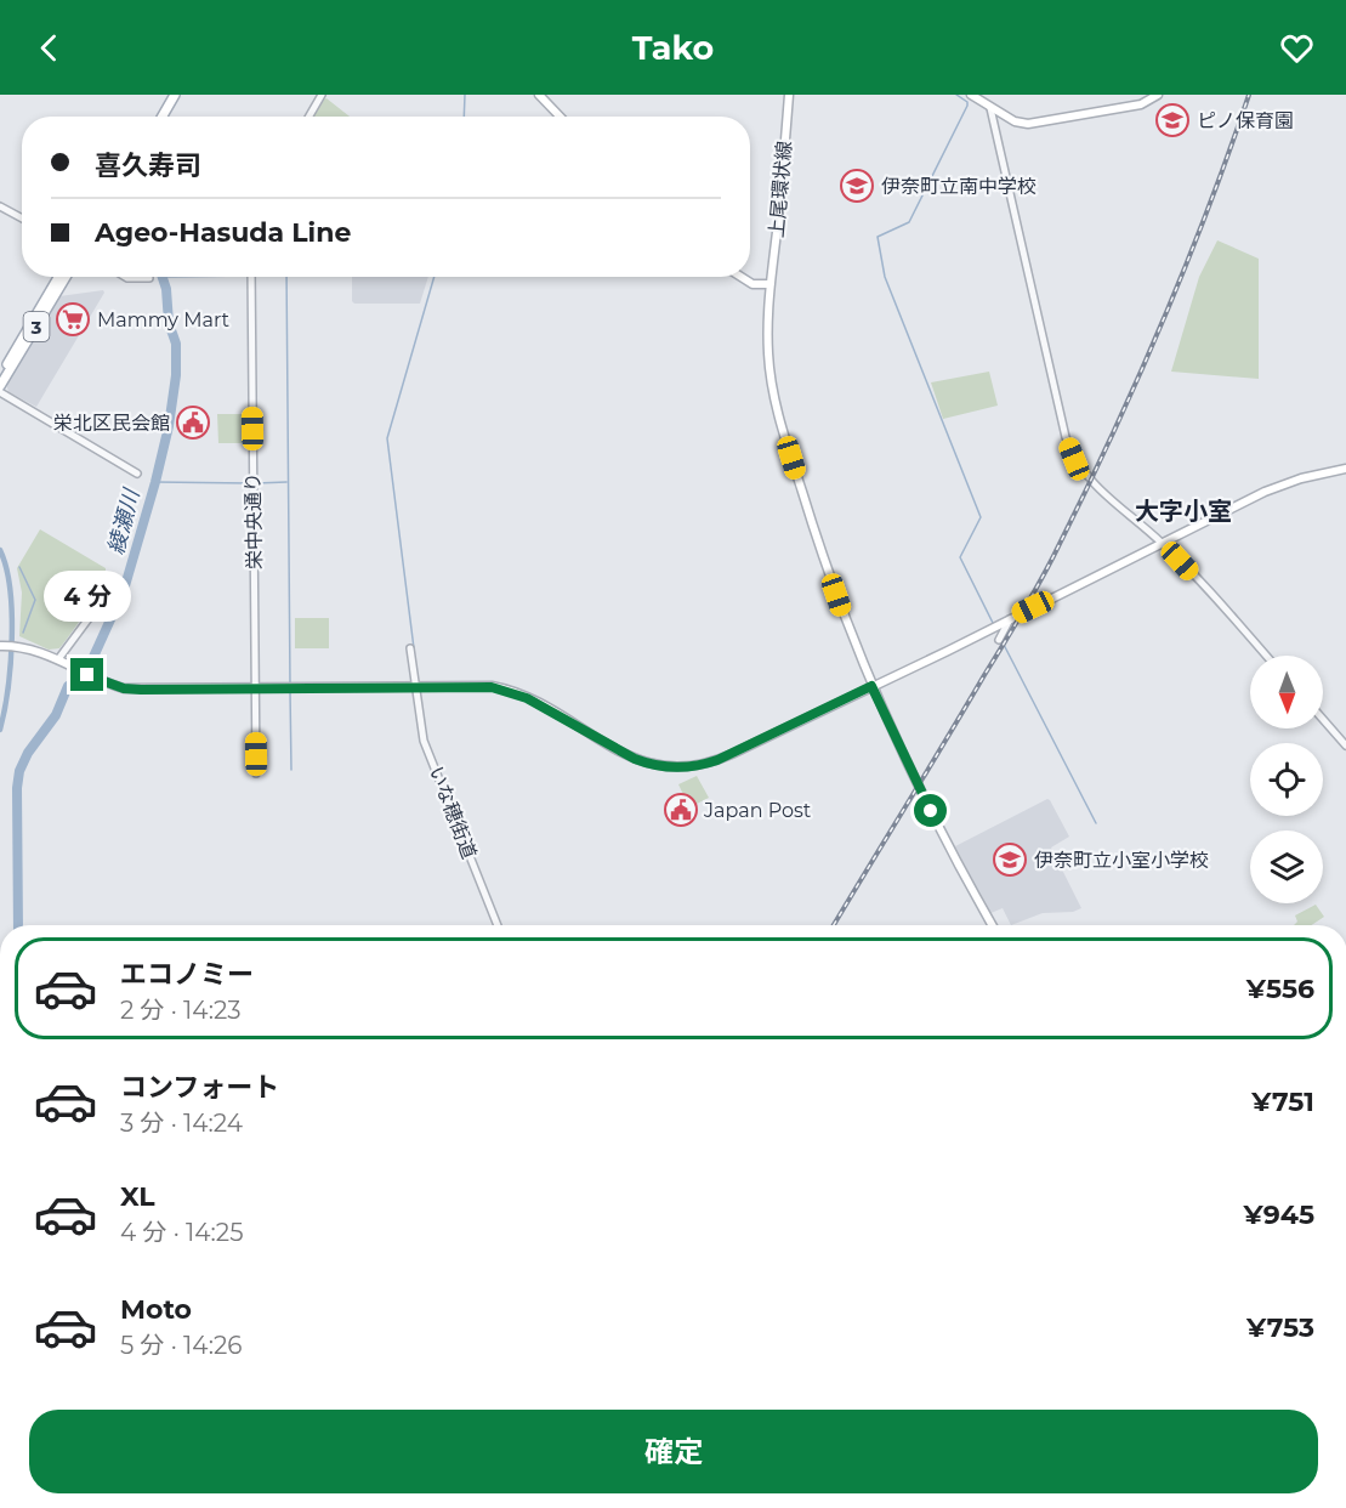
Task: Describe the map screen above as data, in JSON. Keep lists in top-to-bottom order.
{
  "streets": {
    "main road": ["上尾環状線", "3"],
    "street": ["栄中央通り", "いな穂街道"]
  },
  "districts": ["大字小室"],
  "water": ["綾瀬川"],
  "places": {
    "school or university": ["ピノ保育園", "伊奈町立南中学校", "伊奈町立小室小学校"],
    "supermarket": ["Mammy Mart"],
    "public building": ["栄北区民会館", "Japan Post"]
  },
  "north": "bottom",
  "page": {
    "header": "Tako",
    "banner": ["喜久寿司", "Ageo-Hasuda Line"],
    "bubble": "4 分",
    "list": [
      {
        "name": "エコノミー",
        "note": "2 分 · 14:23",
        "value": "¥556"
      },
      {
        "name": "コンフォート",
        "note": "3 分 · 14:24",
        "value": "¥751"
      },
      {
        "name": "XL",
        "note": "4 分 · 14:25",
        "value": "¥945"
      },
      {
        "name": "Moto",
        "note": "5 分 · 14:26",
        "value": "¥753"
      }
    ],
    "buttons": "確定"
  }
}
